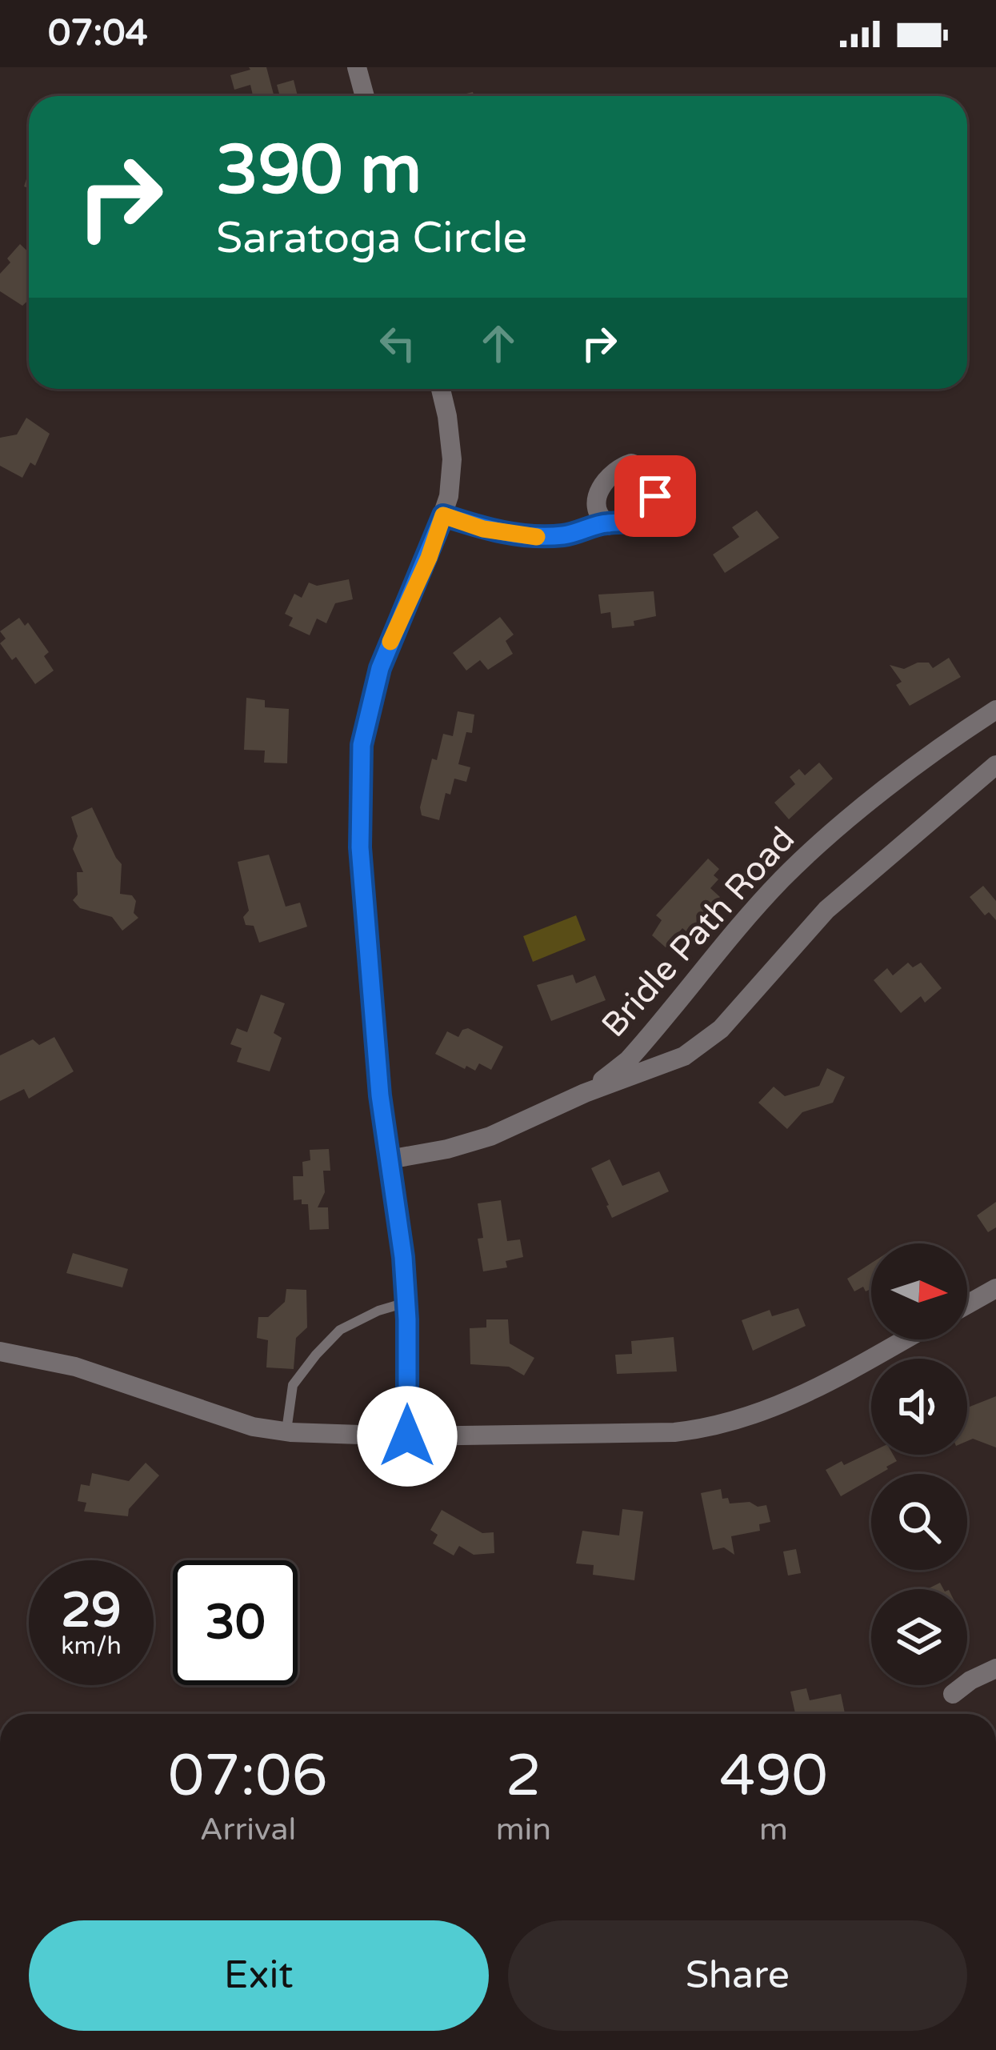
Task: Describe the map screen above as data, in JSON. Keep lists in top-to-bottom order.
{
  "streets": {
    "street": ["Bridle Path Road"]
  },
  "north": "right",
  "page": {
    "status": "07:04",
    "turn": ["390 m", "Saratoga Circle"],
    "speed": "29 km/h",
    "limit": "30",
    "eta": [
      "07:06",
      "Arrival",
      "2",
      "min",
      "490",
      "m"
    ],
    "buttons": ["Exit", "Share"]
  }
}
